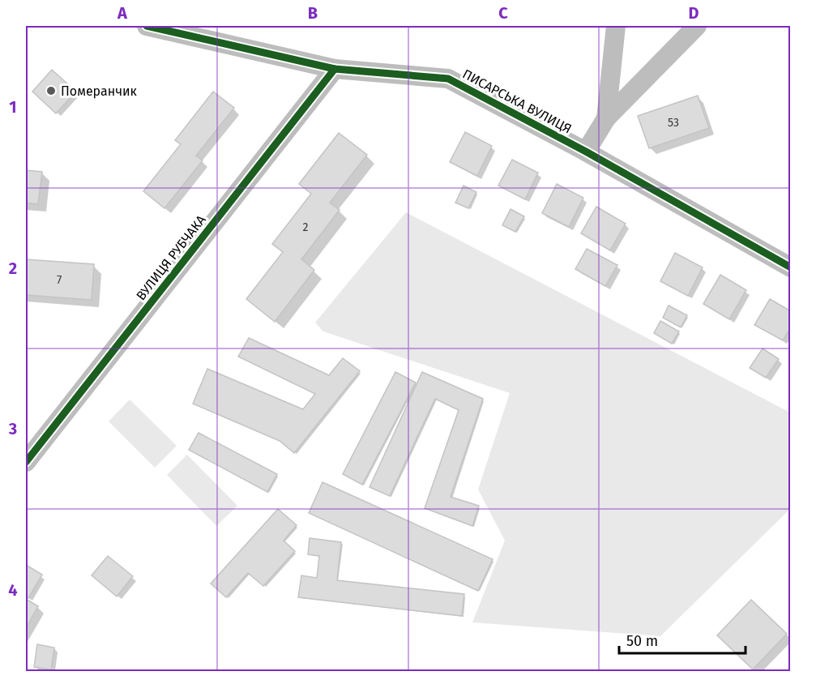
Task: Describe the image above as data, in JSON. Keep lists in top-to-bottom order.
{
  "streets": {
    "street": ["ПИСАРСЬКА ВУЛИЦЯ", "ВУЛИЦЯ РУБЧАКА"]
  },
  "crossings": [
    ["ПИСАРСЬКА ВУЛИЦЯ", "ВУЛИЦЯ РУБЧАКА"]
  ],
  "places": ["Померанчик"],
  "house_numbers": ["53", "2", "7"],
  "scale_bar": "50 m",
  "grid": {
    "columns": [
      "A",
      "B",
      "C",
      "D"
    ],
    "rows": [
      "1",
      "2",
      "3",
      "4"
    ]
  }
}
